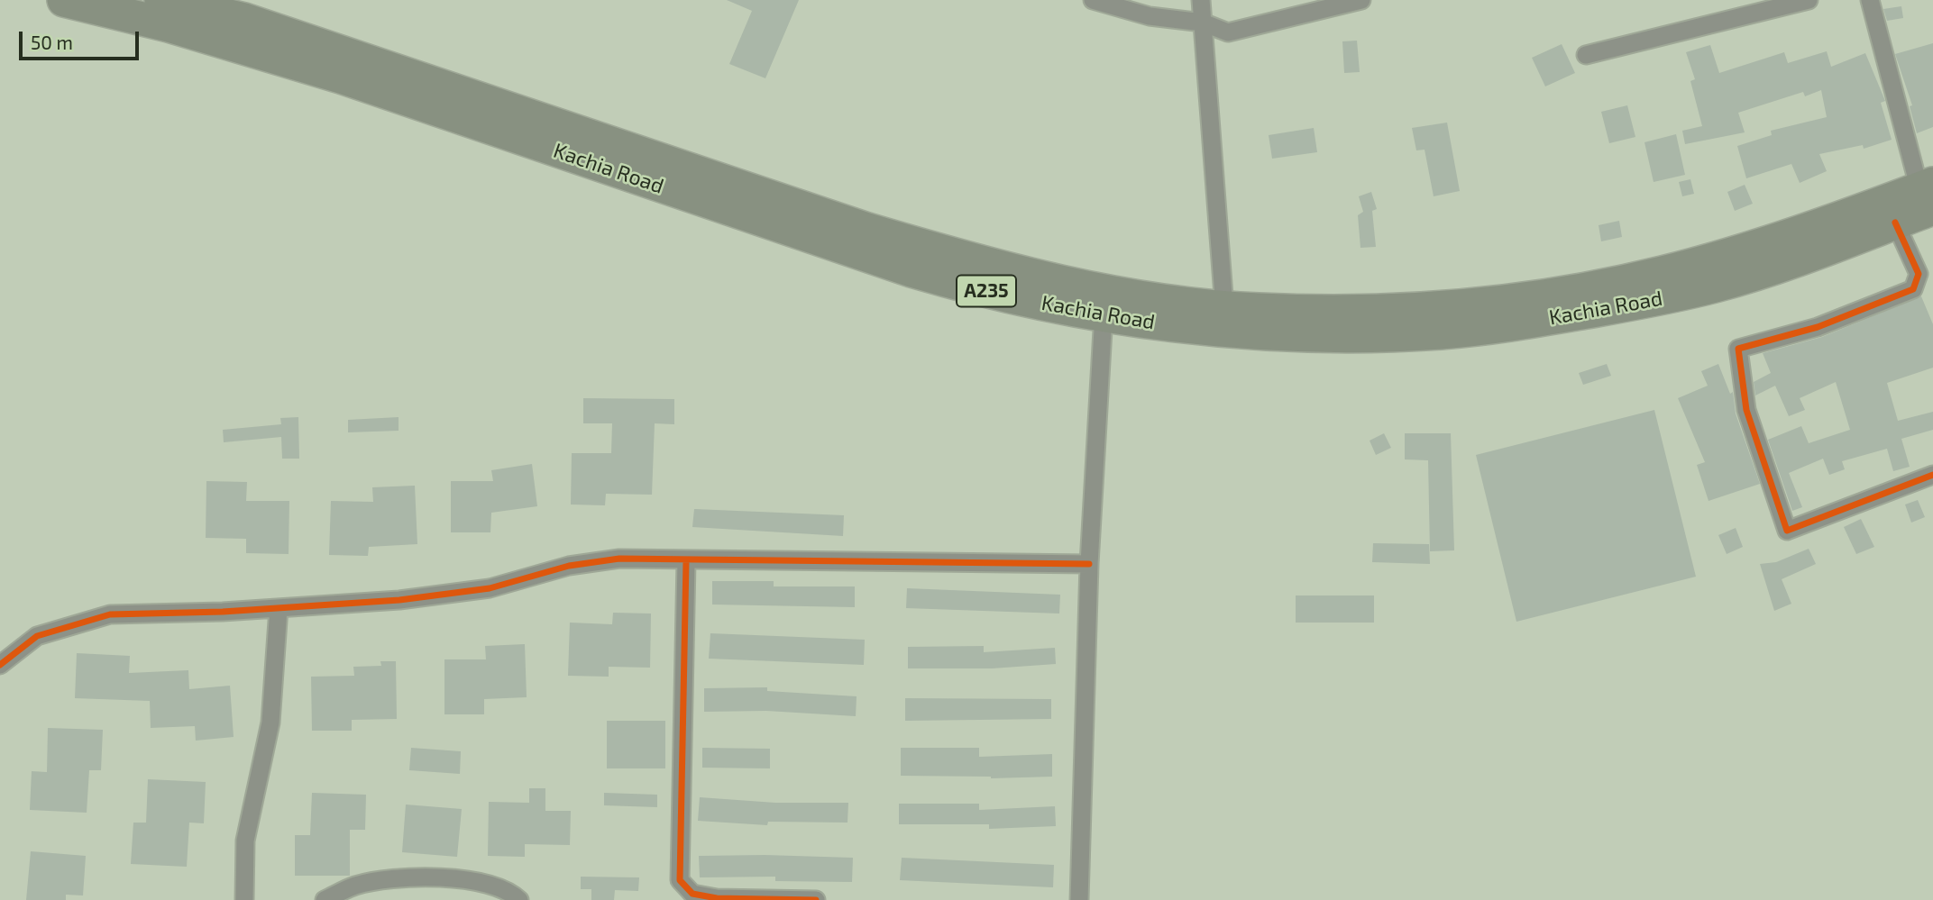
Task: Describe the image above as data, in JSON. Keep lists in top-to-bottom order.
{
  "streets": {
    "highway": ["Kachia Road", "A235"]
  },
  "scale_bar": "50 m"
}
